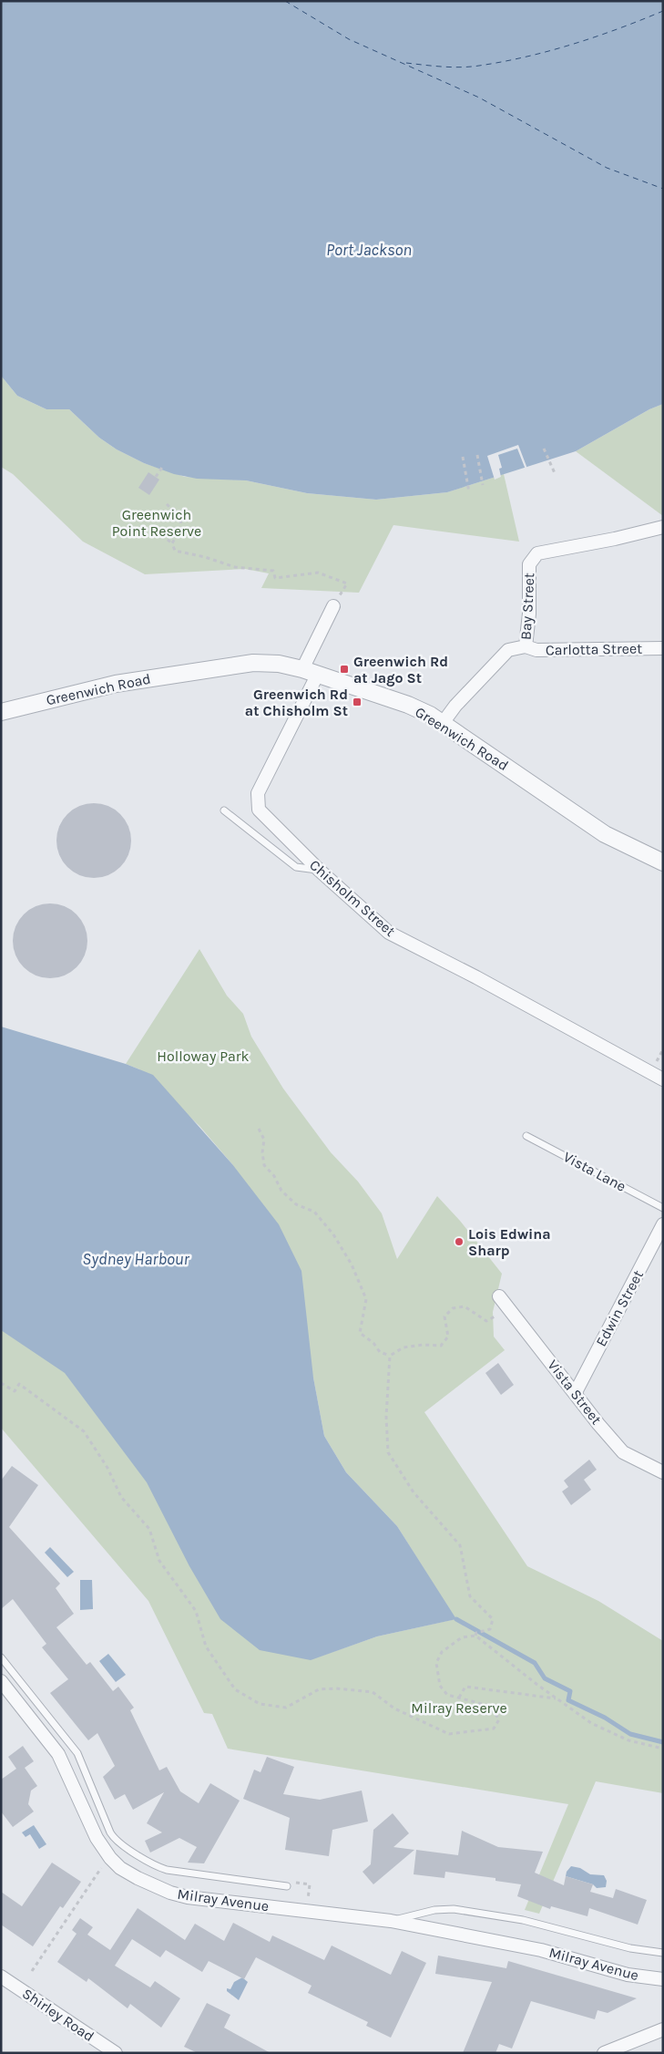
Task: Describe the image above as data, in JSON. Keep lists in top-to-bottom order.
{
  "streets": {
    "street": [
      "Bay Street",
      "Carlotta Street",
      "Greenwich Road",
      "Chisholm Street",
      "Edwin Street",
      "Vista Street",
      "Milray Avenue",
      "Shirley Road"
    ],
    "lane": ["Vista Lane"]
  },
  "crossings": [
    ["Bay Street", "Carlotta Street"],
    ["Bay Street", "Greenwich Road"],
    ["Greenwich Road", "Chisholm Street"],
    ["Edwin Street", "Vista Street"]
  ],
  "water": ["Port Jackson", "Sydney Harbour"],
  "parks": ["Greenwich Point Reserve", "Holloway Park", "Milray Reserve"],
  "places": {
    "transit": ["Greenwich Rd at Jago St", "Greenwich Rd at Chisholm St"],
    "other": ["Lois Edwina Sharp"]
  }
}
